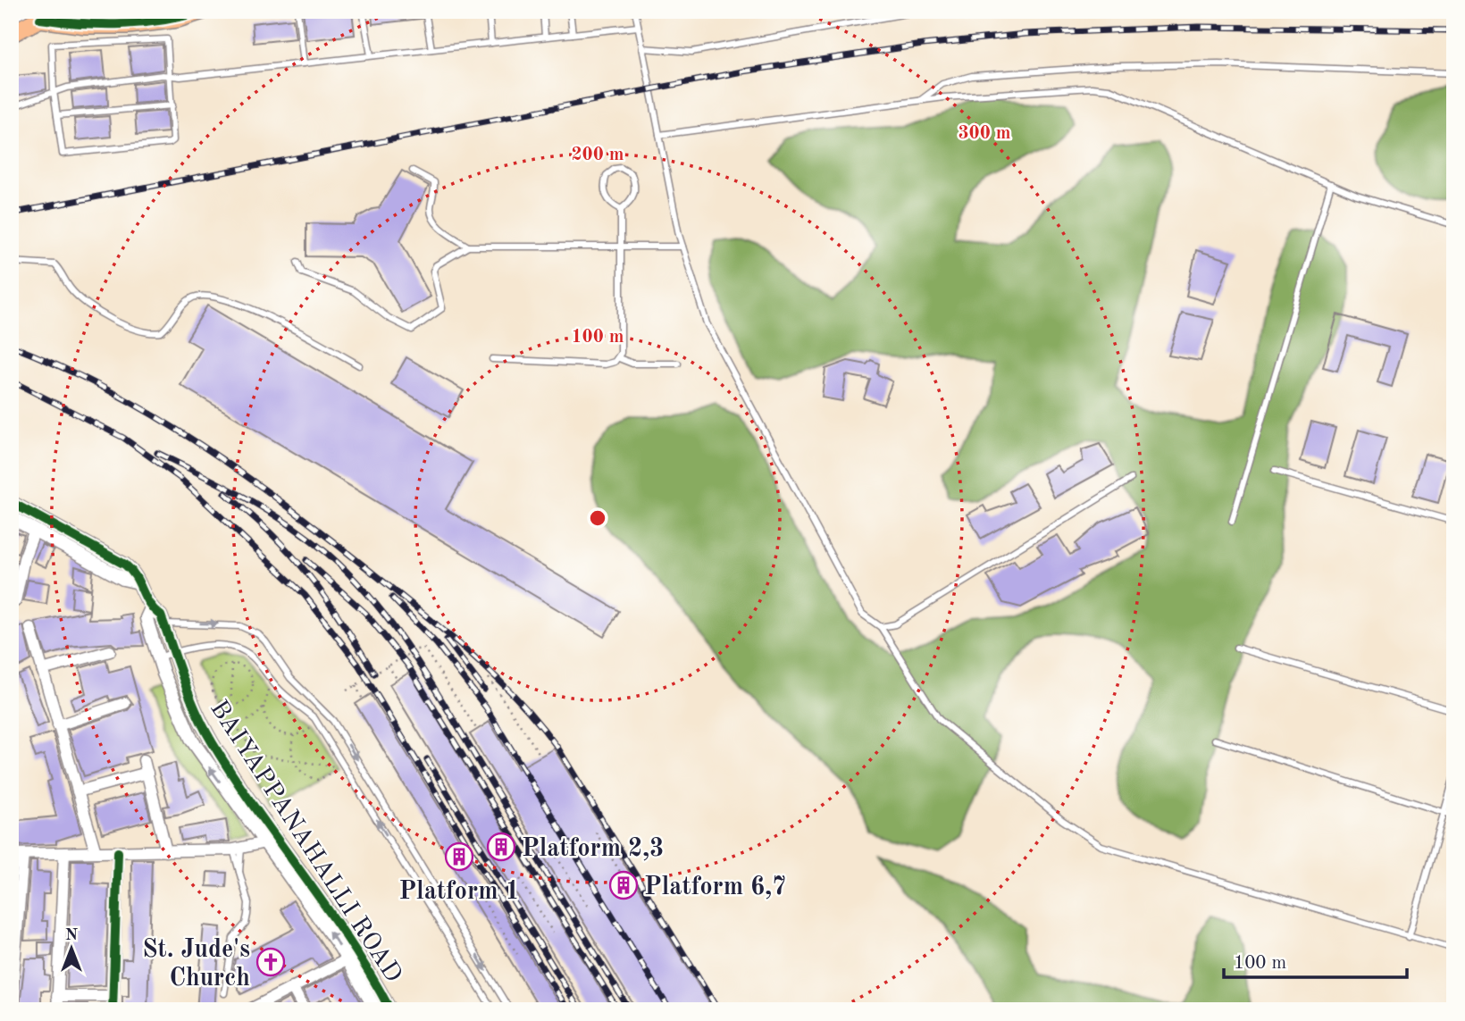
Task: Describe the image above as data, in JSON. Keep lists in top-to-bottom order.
{
  "streets": {
    "street": ["BAIYAPPANAHALLI ROAD"]
  },
  "places": {
    "building": ["Platform 2,3", "Platform 1", "Platform 6,7"],
    "church": ["St. Jude's Church"]
  },
  "scale_bar": "100 m",
  "north": "top",
  "rings": ["300 m", "200 m", "100 m"]
}
